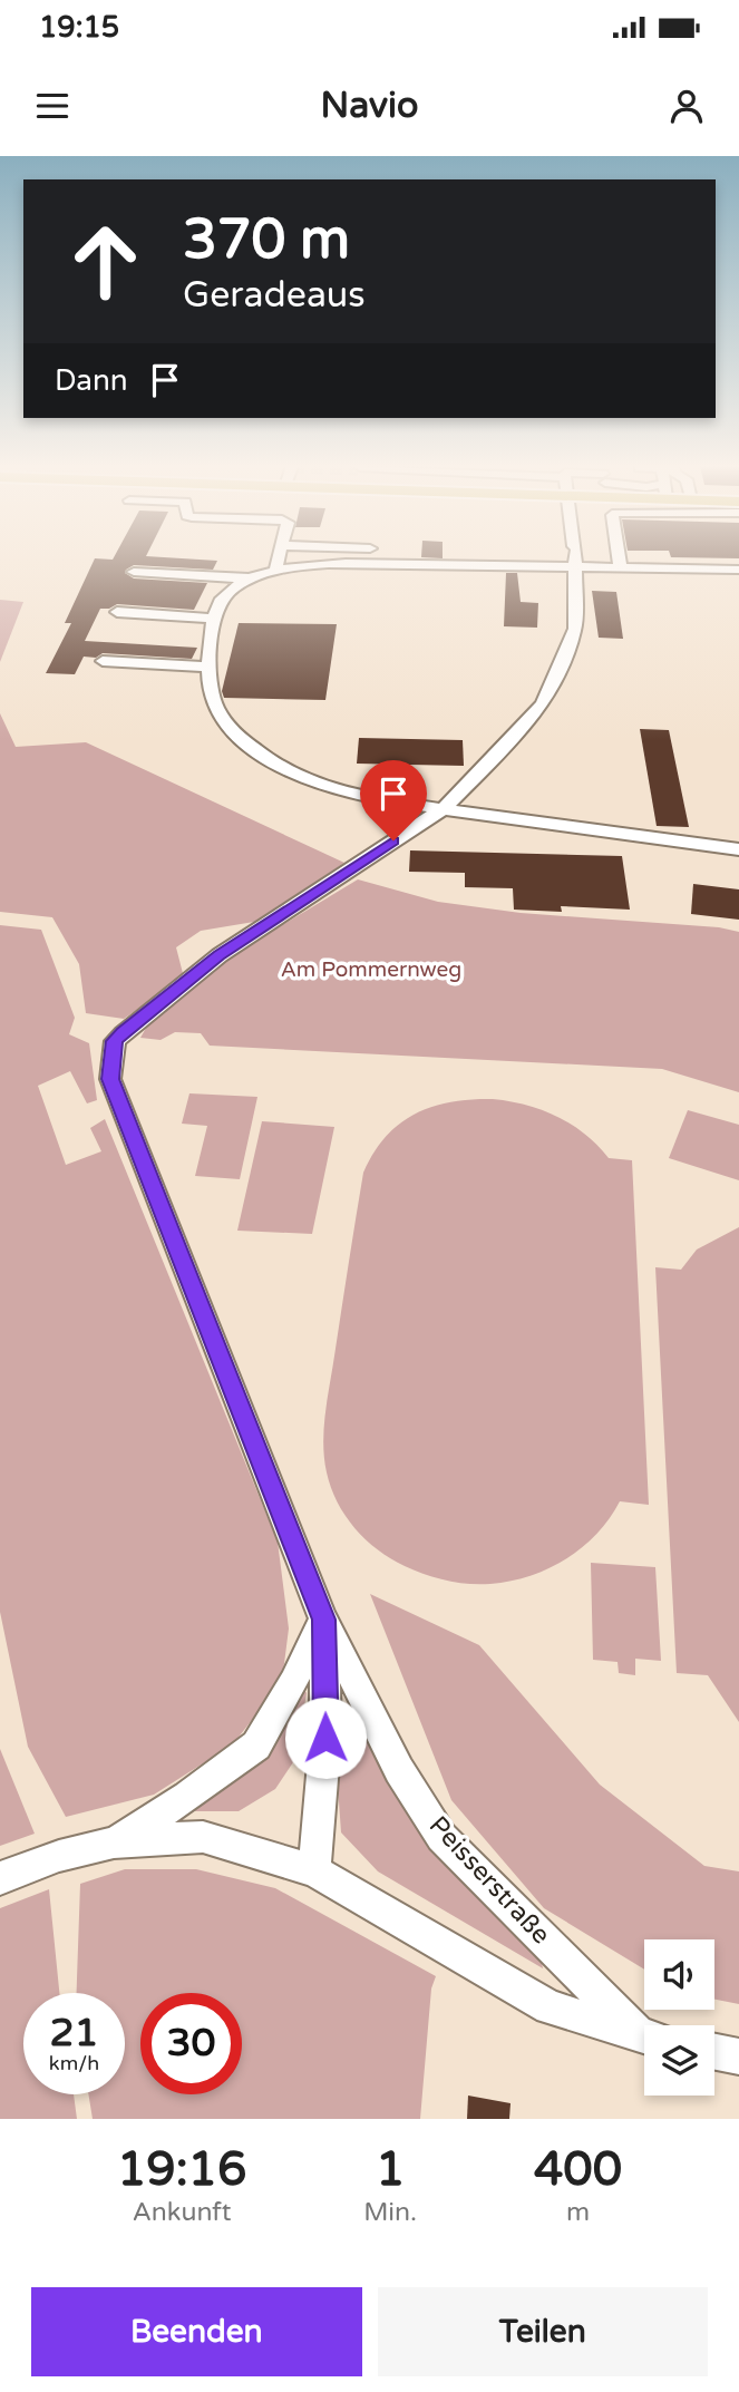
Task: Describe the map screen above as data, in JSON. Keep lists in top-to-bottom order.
{
  "streets": {
    "street": ["Peisserstraße"]
  },
  "parks": ["Am Pommernweg"],
  "page": {
    "status": "19:15",
    "header": "Navio",
    "turn": ["370 m", "Geradeaus"],
    "then": "Dann",
    "speed": "21 km/h",
    "limit": "30",
    "eta": [
      "19:16",
      "Ankunft",
      "1",
      "Min.",
      "400",
      "m"
    ],
    "buttons": ["Beenden", "Teilen"]
  }
}
